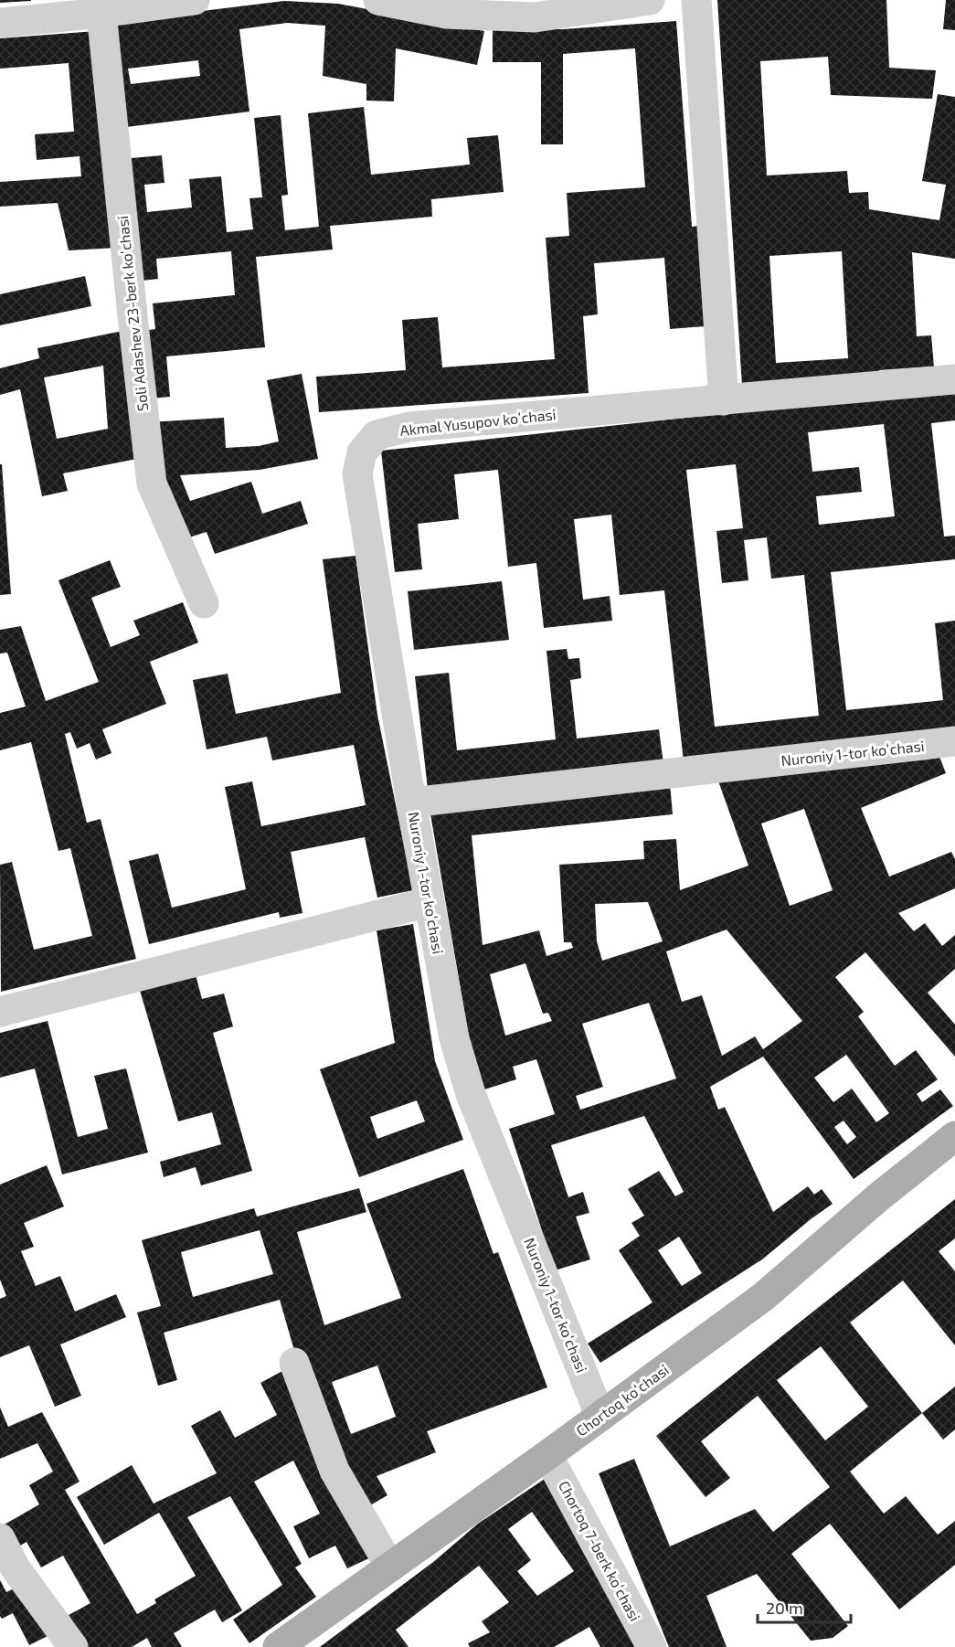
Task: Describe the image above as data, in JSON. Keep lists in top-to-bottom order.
{
  "streets": {
    "main road": ["Chortoq koʻchasi"],
    "street": [
      "Soli Adashev 23-berk koʻchasi",
      "Akmal Yusupov koʻchasi",
      "Nuroniy 1-tor koʻchasi",
      "Chortoq 7-berk koʻchasi"
    ]
  },
  "crossings": [
    ["Akmal Yusupov koʻchasi", "Nuroniy 1-tor koʻchasi"],
    ["Nuroniy 1-tor koʻchasi", "Chortoq koʻchasi"],
    ["Chortoq koʻchasi", "Chortoq 7-berk koʻchasi"]
  ],
  "scale_bar": "20 m"
}
